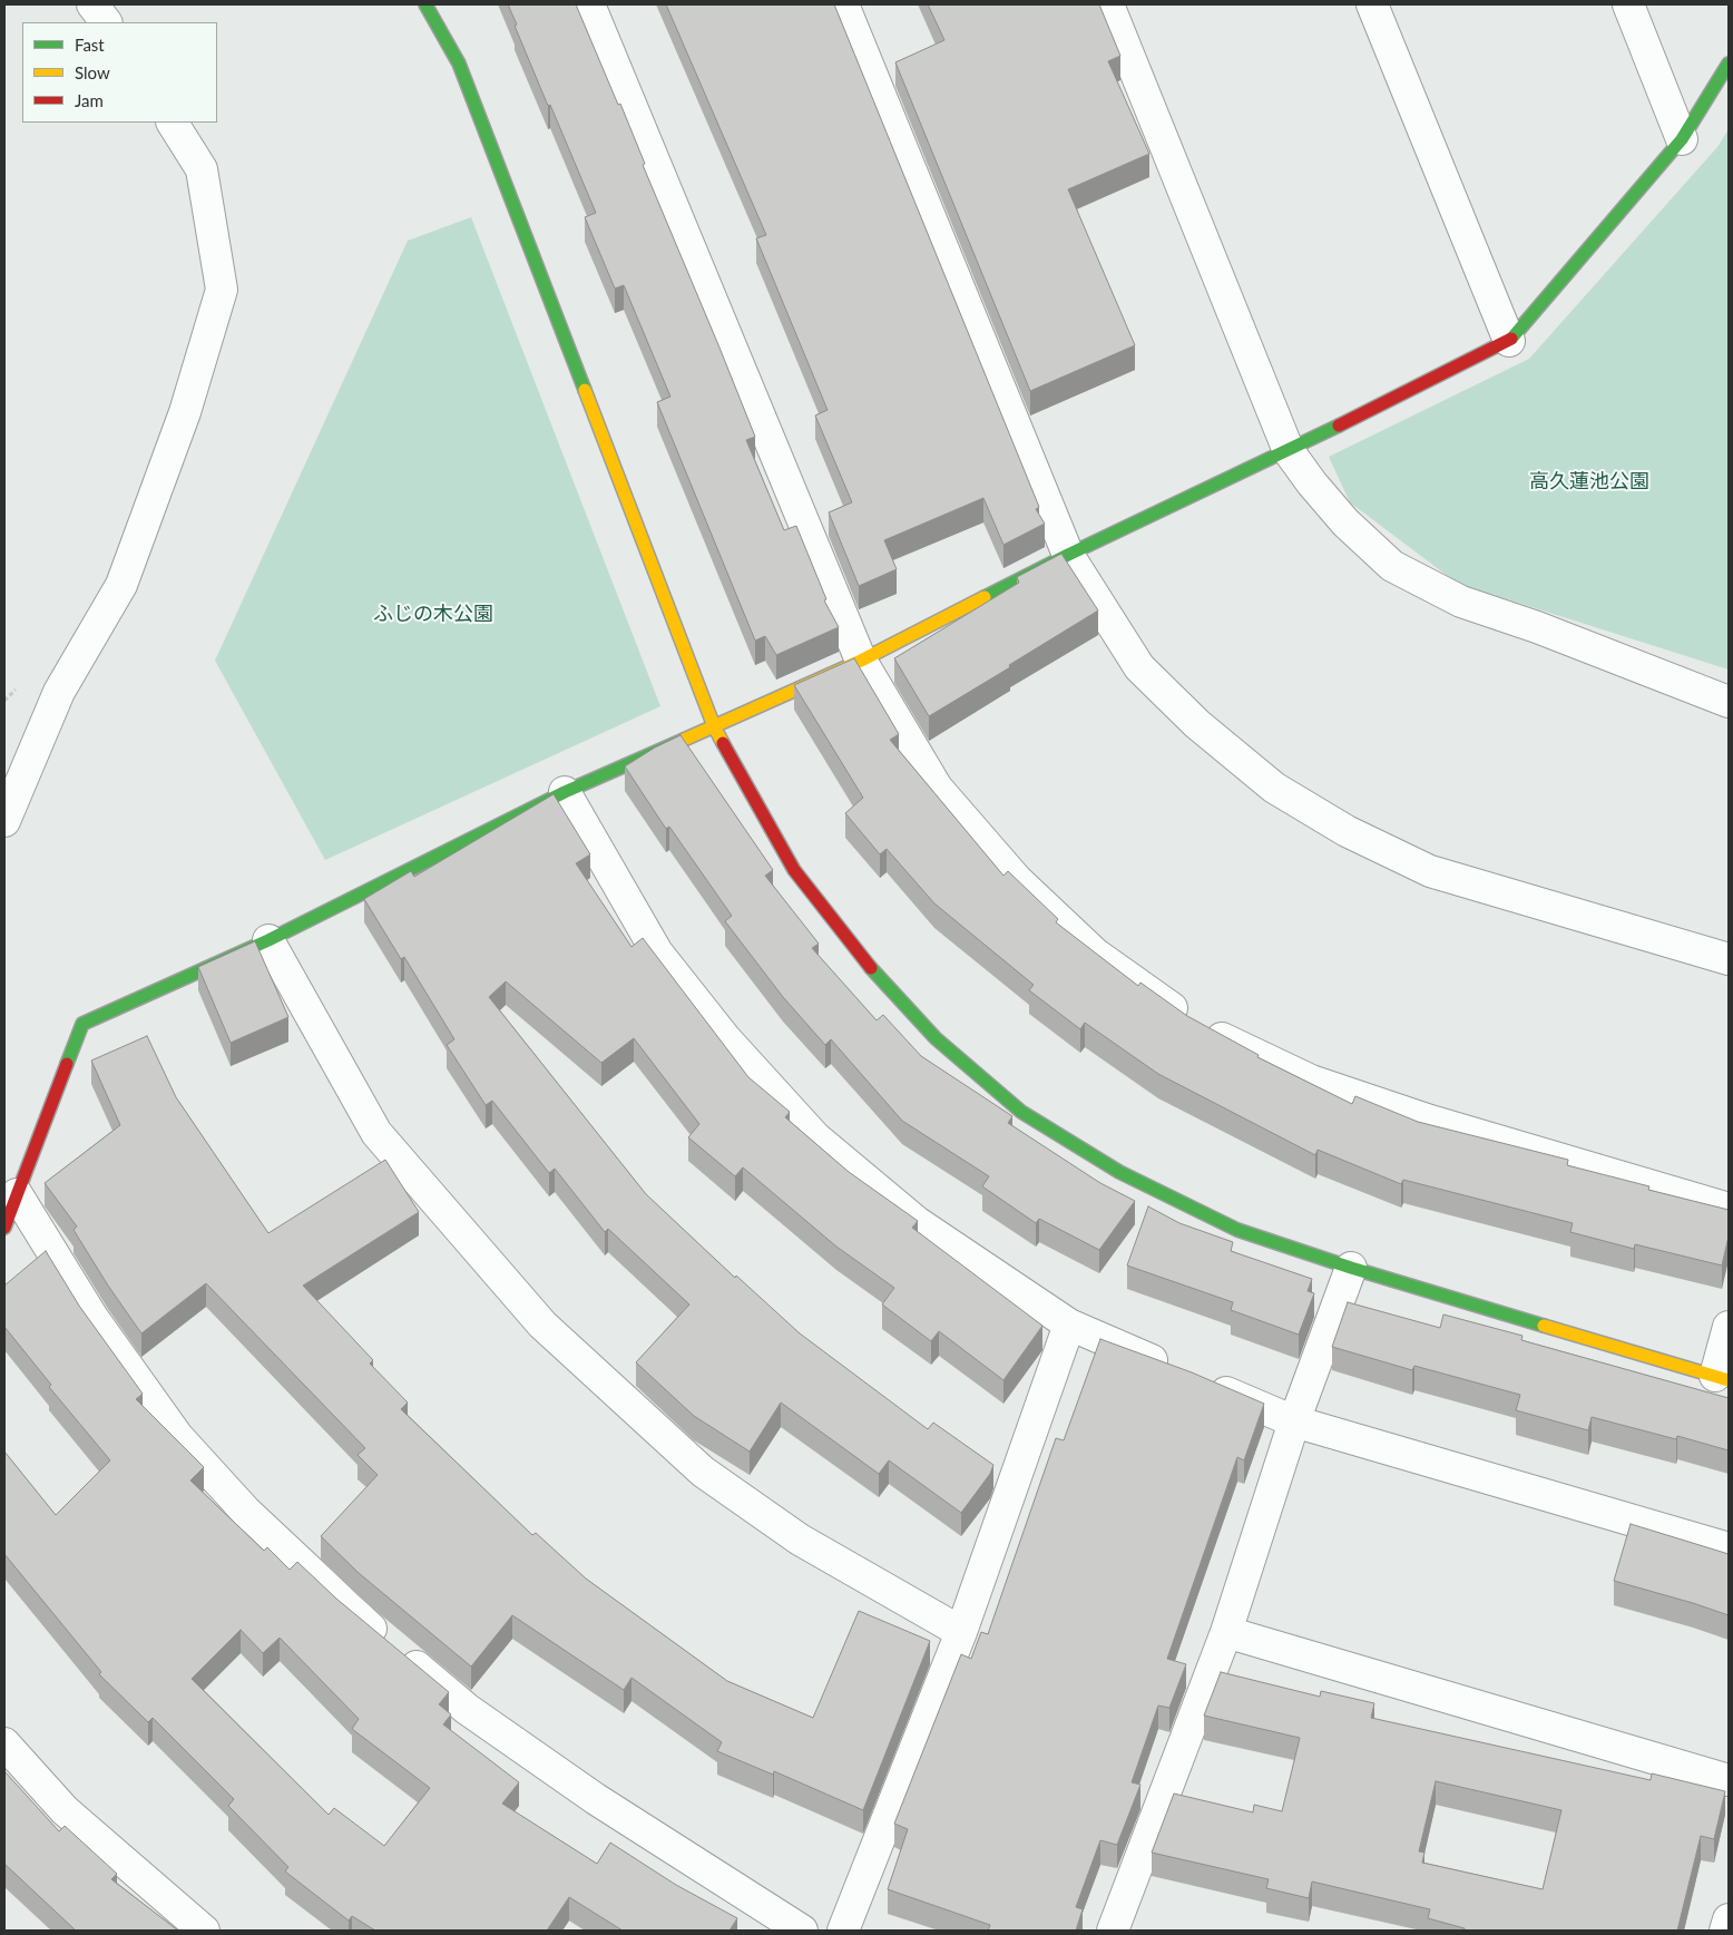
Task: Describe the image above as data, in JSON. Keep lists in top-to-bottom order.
{
  "parks": ["高久蓮池公園", "ふじの木公園"],
  "legend": ["Fast", "Slow", "Jam"]
}
